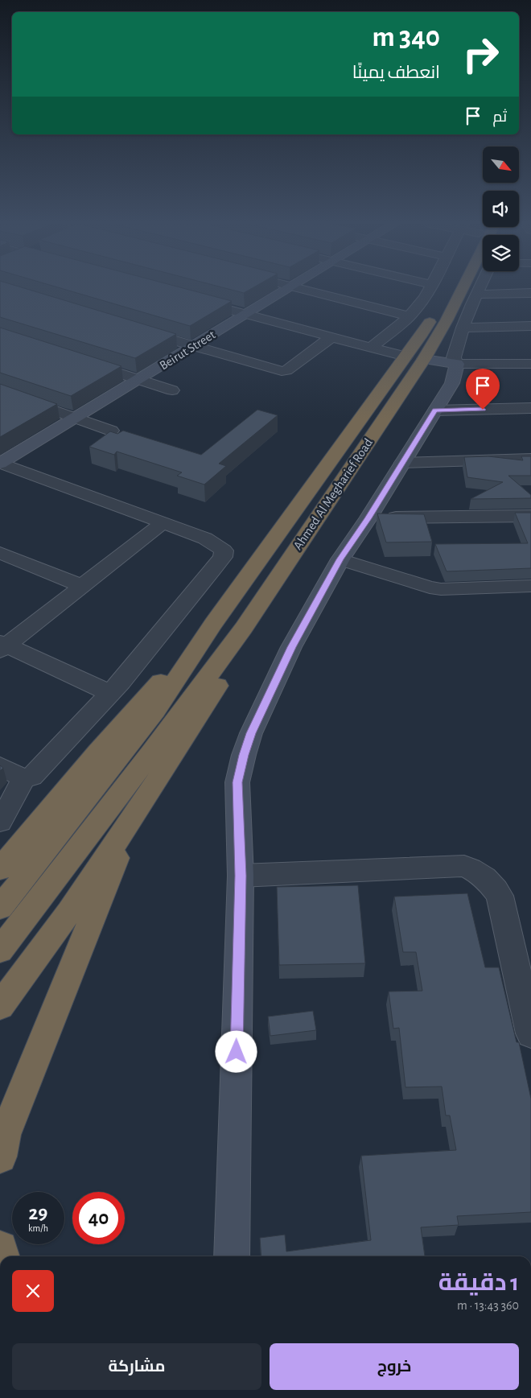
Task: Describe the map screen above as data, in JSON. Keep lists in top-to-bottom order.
{
  "streets": {
    "highway": ["Ahmed Al Megharief Road"],
    "street": ["Beirut Street"]
  },
  "north": "bottom right",
  "page": {
    "turn": ["340 m", "انعطف يمينًا"],
    "then": "ثم",
    "speed": "29 km/h",
    "limit": "40",
    "heading": ["1 دقيقة", "360 m · 13:43"],
    "buttons": ["خروج", "مشاركة"]
  }
}
